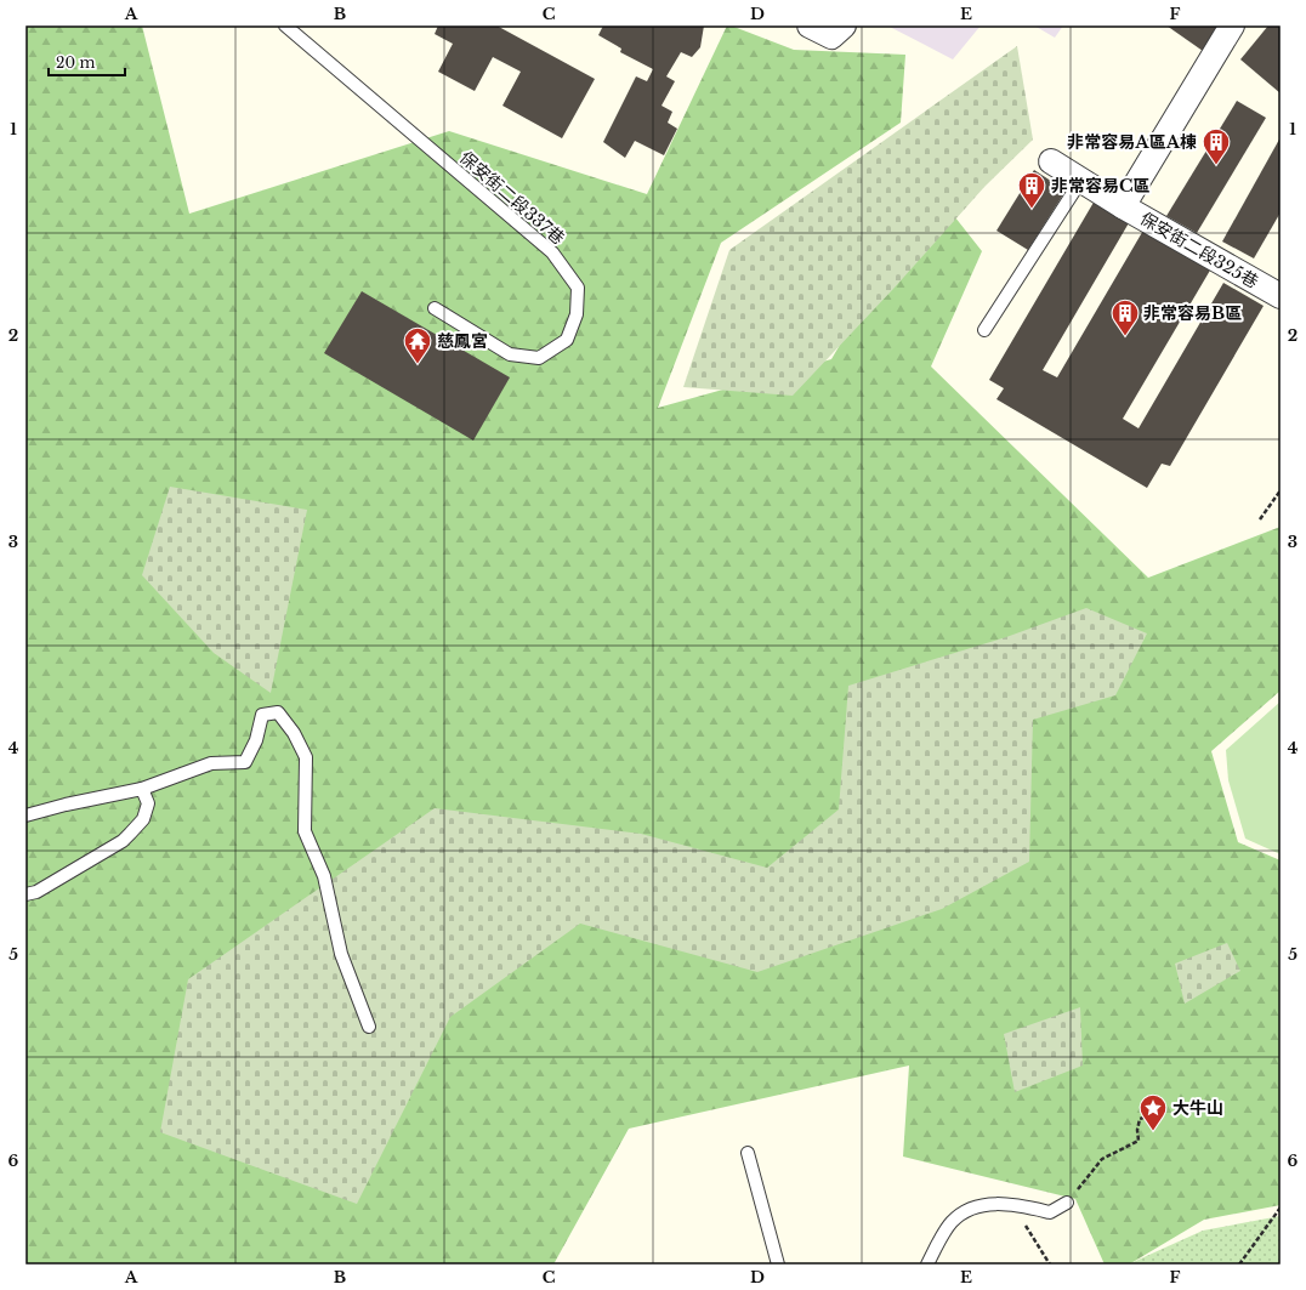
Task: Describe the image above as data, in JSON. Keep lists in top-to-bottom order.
{
  "streets": {
    "street": ["保安街二段325巷"],
    "lane": ["保安街二段337巷"]
  },
  "places": {
    "building": ["非常容易A區A棟", "非常容易C區", "非常容易B區"],
    "temple": ["慈鳳宮"],
    "place": ["大牛山"]
  },
  "scale_bar": "20 m",
  "grid": {
    "columns": [
      "A",
      "B",
      "C",
      "D",
      "E",
      "F"
    ],
    "rows": [
      "1",
      "2",
      "3",
      "4",
      "5",
      "6"
    ]
  }
}
